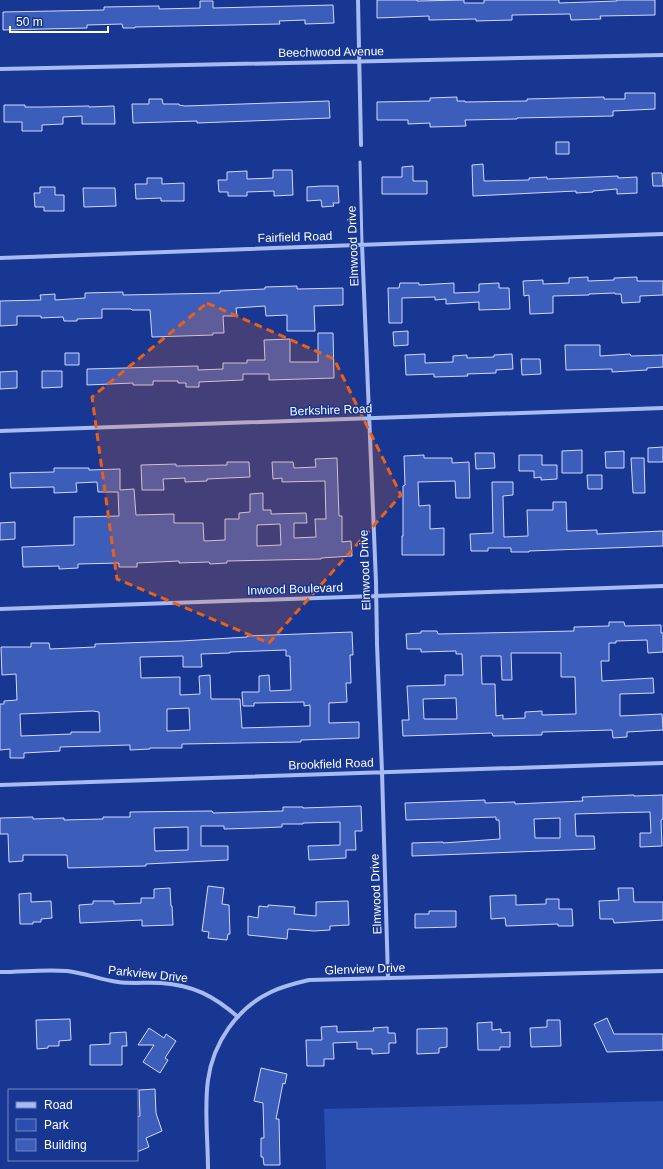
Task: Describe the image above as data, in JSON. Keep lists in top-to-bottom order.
{
  "streets": {
    "street": [
      "Beechwood Avenue",
      "Fairfield Road",
      "Elmwood Drive",
      "Berkshire Road",
      "Inwood Boulevard",
      "Brookfield Road",
      "Glenview Drive",
      "Parkview Drive"
    ]
  },
  "crossings": [
    ["Fairfield Road", "Elmwood Drive"],
    ["Elmwood Drive", "Berkshire Road"],
    ["Elmwood Drive", "Inwood Boulevard"],
    ["Elmwood Drive", "Brookfield Road"],
    ["Elmwood Drive", "Glenview Drive"],
    ["Glenview Drive", "Parkview Drive"]
  ],
  "legend": ["Road", "Park", "Building"],
  "scale_bar": "50 m"
}
